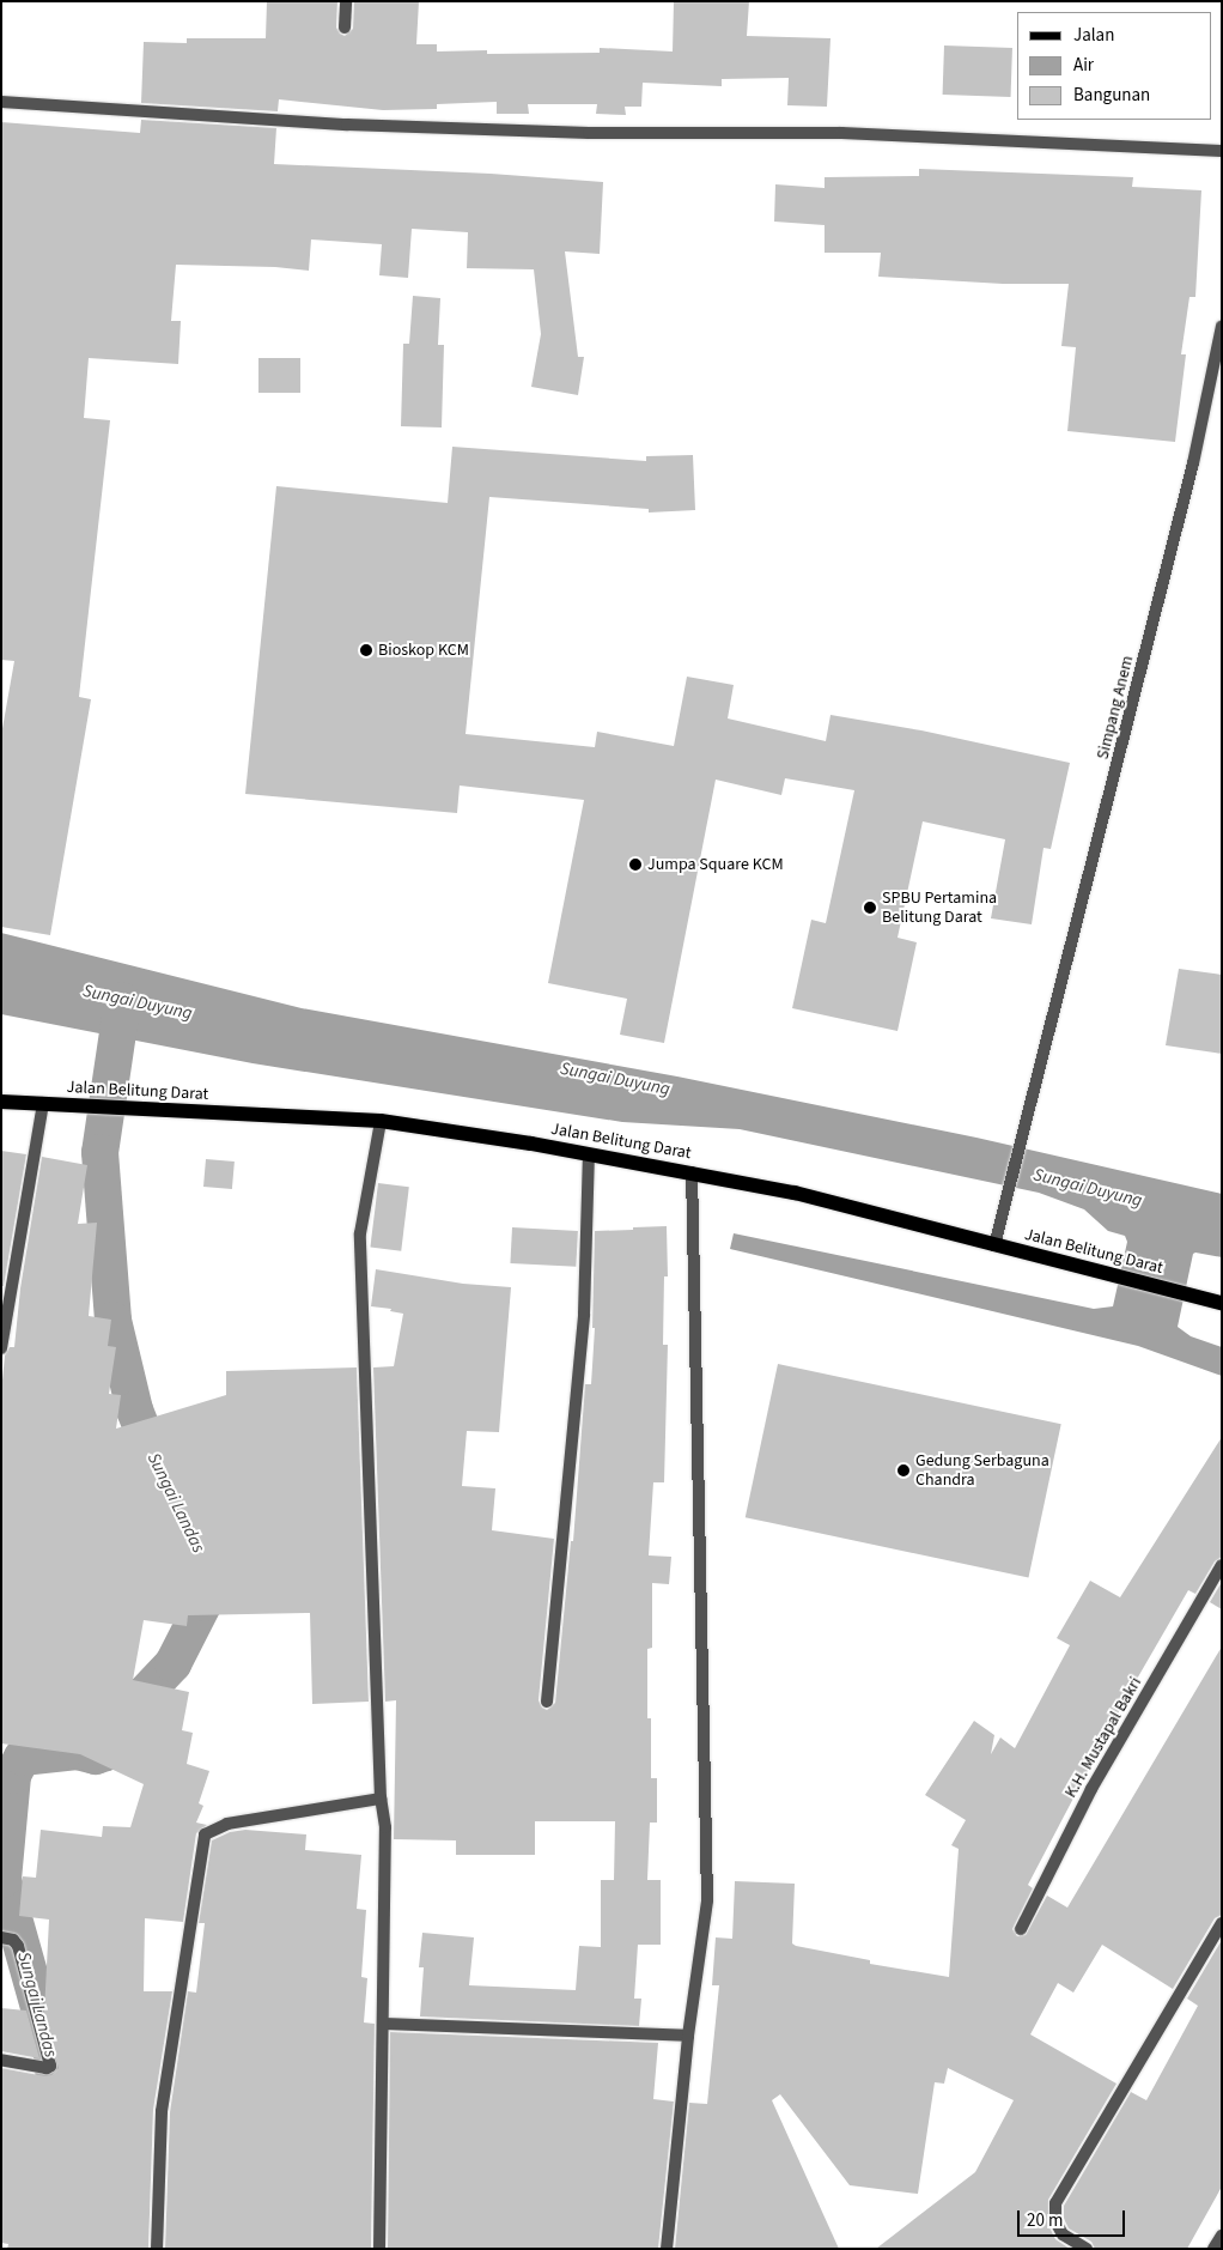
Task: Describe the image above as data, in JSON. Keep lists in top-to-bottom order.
{
  "streets": {
    "main road": ["Jalan Belitung Darat"],
    "street": ["Simpang Anem", "K.H. Mustapal Bakri"]
  },
  "crossings": [
    ["Simpang Anem", "Jalan Belitung Darat"]
  ],
  "water": ["Sungai Duyung", "Sungai Landas"],
  "places": [
    "Bioskop KCM",
    "Jumpa Square KCM",
    "SPBU Pertamina Belitung Darat",
    "Gedung Serbaguna Chandra"
  ],
  "legend": ["Jalan", "Air", "Bangunan"],
  "scale_bar": "20 m"
}
